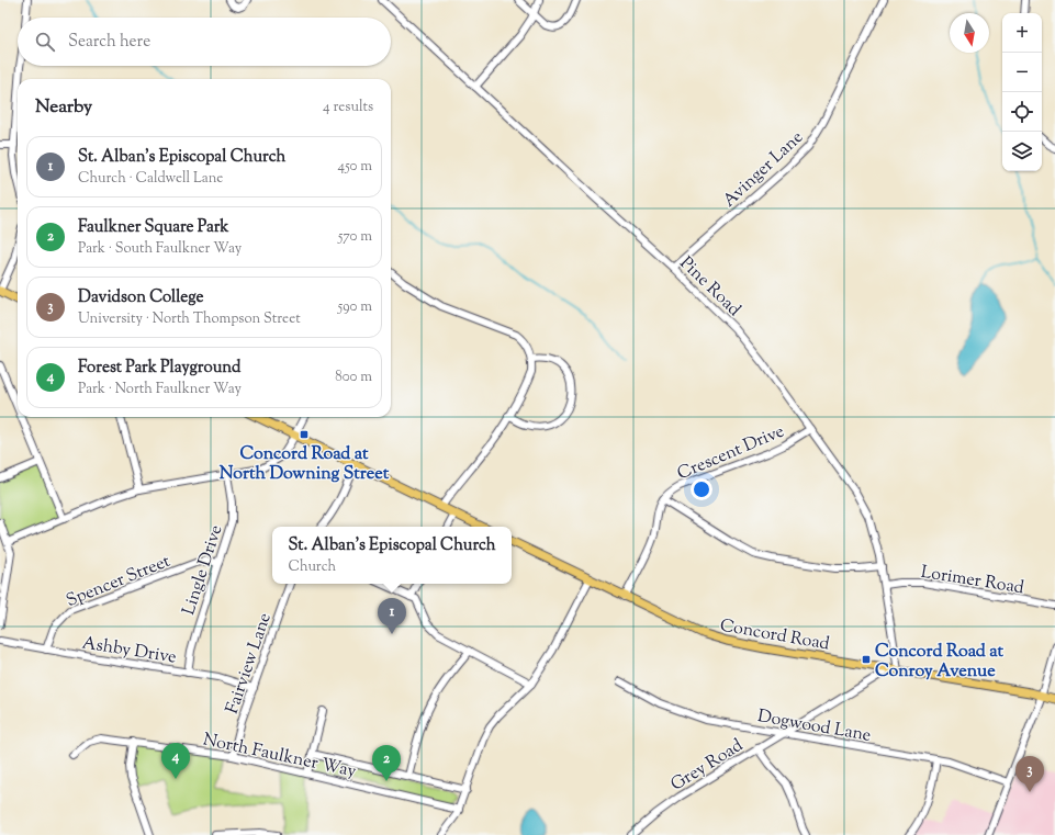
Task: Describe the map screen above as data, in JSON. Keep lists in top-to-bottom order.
{
  "streets": {
    "main road": ["Concord Road"],
    "street": [
      "Avinger Lane",
      "Pine Road",
      "Crescent Drive",
      "Lingle Drive",
      "Lorimer Road",
      "Spencer Street",
      "Ashby Drive",
      "Fairview Lane",
      "Dogwood Lane",
      "North Faulkner Way",
      "Grey Road"
    ]
  },
  "crossings": [
    ["Avinger Lane", "Pine Road"],
    ["Pine Road", "Crescent Drive"],
    ["Pine Road", "Lorimer Road"],
    ["Pine Road", "Concord Road"],
    ["Pine Road", "Grey Road"],
    ["Crescent Drive", "Concord Road"],
    ["Lingle Drive", "Spencer Street"],
    ["Lingle Drive", "Ashby Drive"],
    ["Spencer Street", "Ashby Drive"],
    ["Concord Road", "Grey Road"],
    ["Ashby Drive", "Fairview Lane"],
    ["Fairview Lane", "North Faulkner Way"],
    ["Dogwood Lane", "Grey Road"]
  ],
  "places": {
    "transit": ["Concord Road at North Downing Street", "Concord Road at Conroy Avenue"]
  },
  "north": "bottom",
  "page": {
    "map_buttons": ["+", "−"],
    "search": "Search here",
    "heading": ["Nearby", "4 results"],
    "list": [
      {
        "mark": "1",
        "name": "St. Alban's Episcopal Church",
        "note": "Church · Caldwell Lane",
        "value": "450 m"
      },
      {
        "mark": "2",
        "name": "Faulkner Square Park",
        "note": "Park · South Faulkner Way",
        "value": "570 m"
      },
      {
        "mark": "3",
        "name": "Davidson College",
        "note": "University · North Thompson Street",
        "value": "590 m"
      },
      {
        "mark": "4",
        "name": "Forest Park Playground",
        "note": "Park · North Faulkner Way",
        "value": "800 m"
      }
    ],
    "popup": ["St. Alban's Episcopal Church", "Church"],
    "pins": [
      "1",
      "4",
      "2",
      "3"
    ]
  }
}
